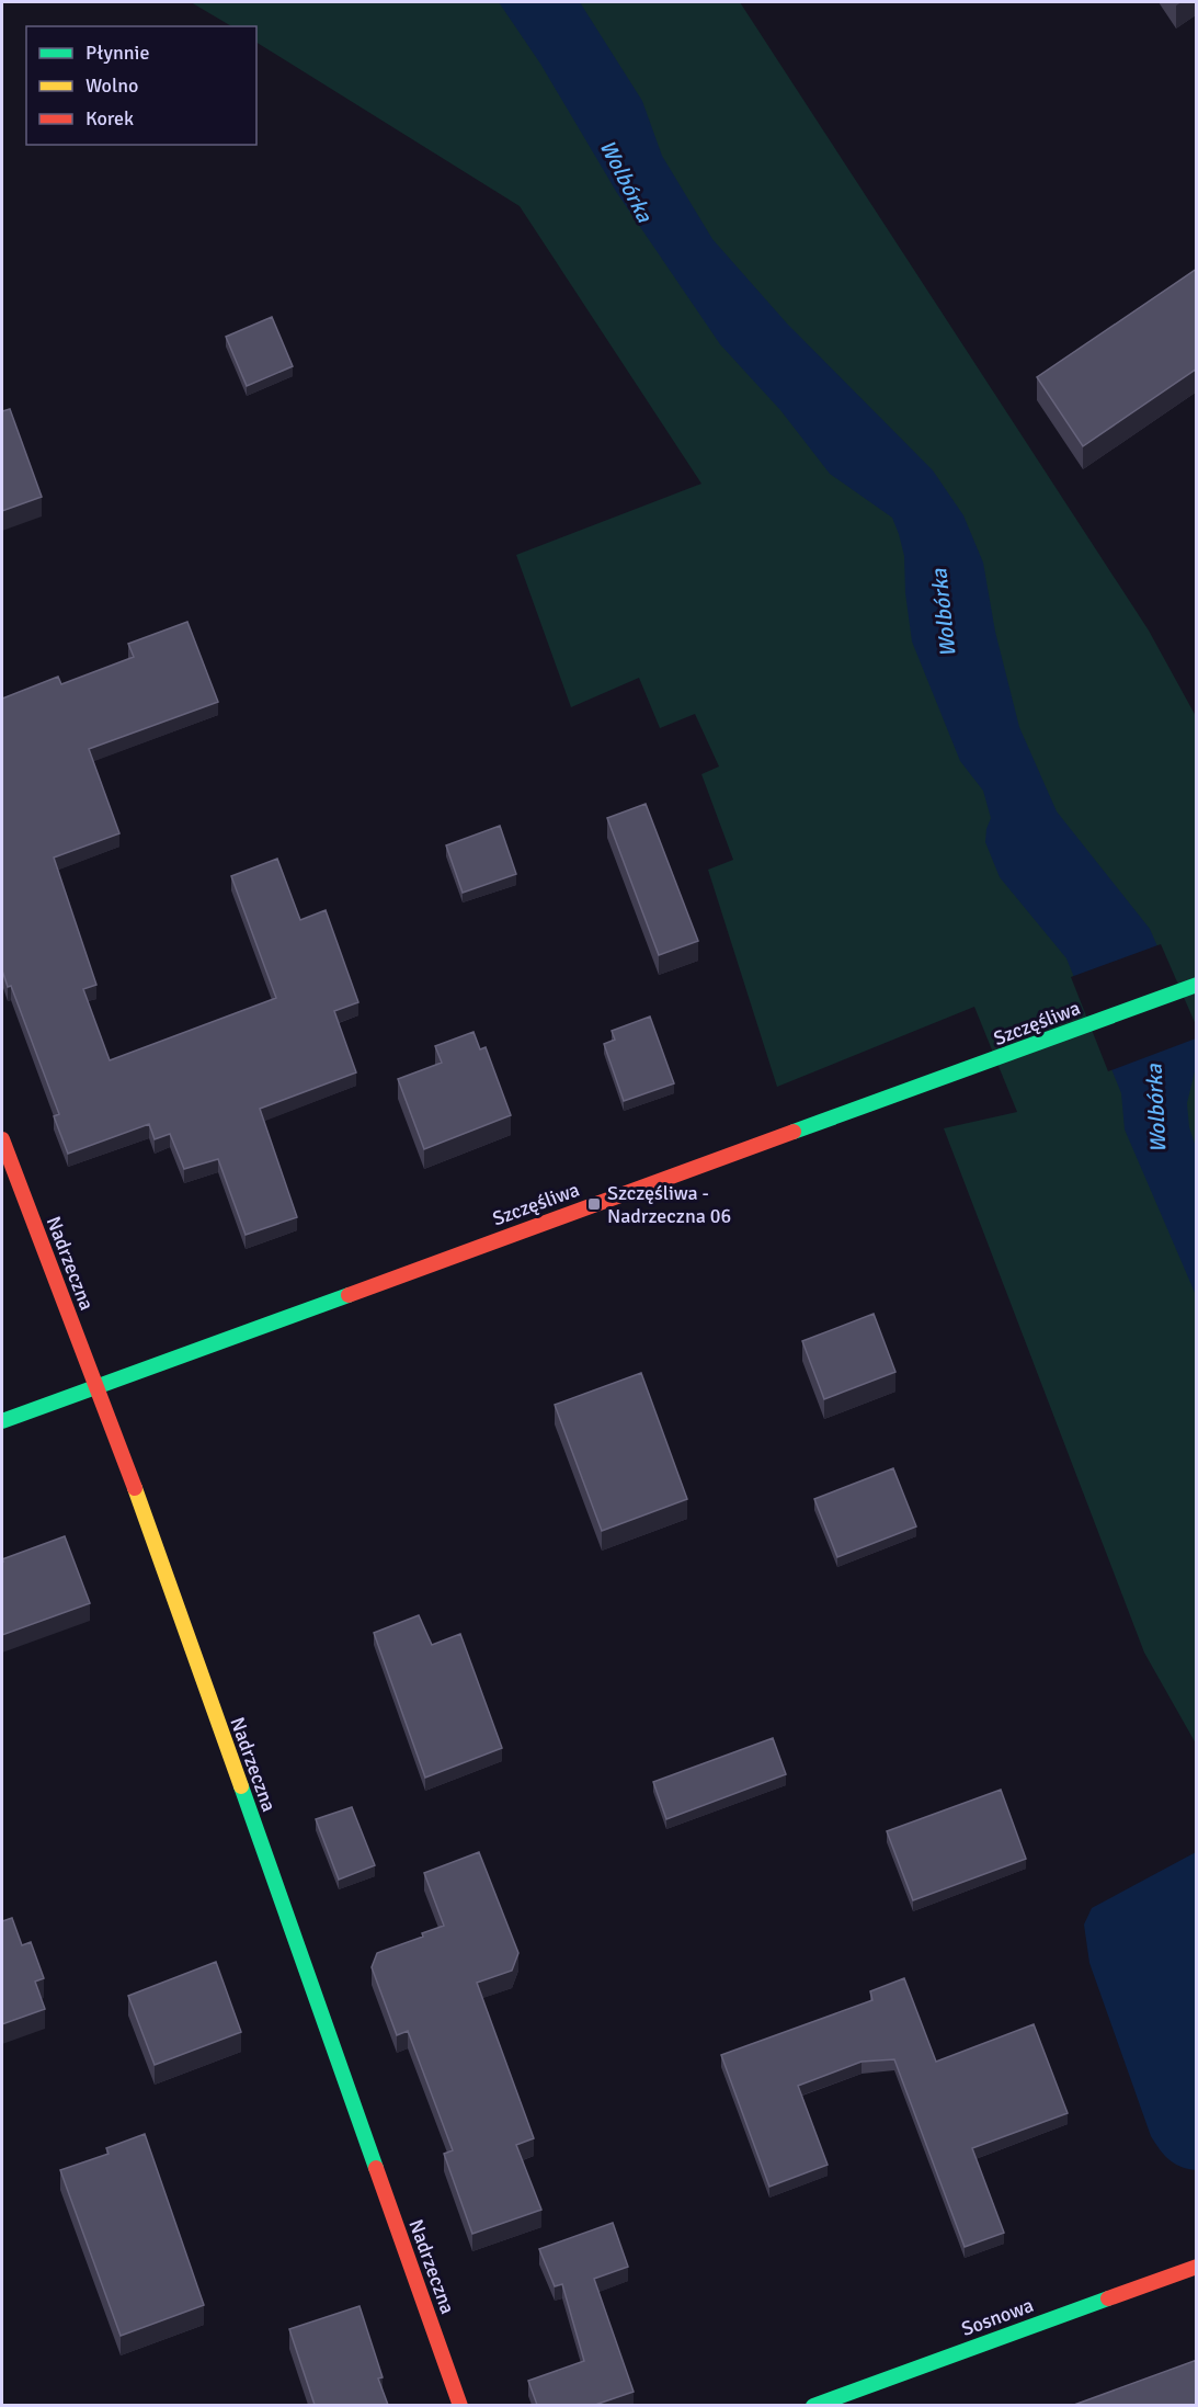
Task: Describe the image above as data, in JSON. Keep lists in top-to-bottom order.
{
  "streets": {
    "street": ["Szczęśliwa", "Nadrzeczna", "Sosnowa"]
  },
  "crossings": [
    ["Szczęśliwa", "Nadrzeczna"]
  ],
  "water": ["Wolbórka"],
  "places": {
    "transit": ["Szczęśliwa - Nadrzeczna 06"]
  },
  "legend": ["Płynnie", "Wolno", "Korek"]
}
